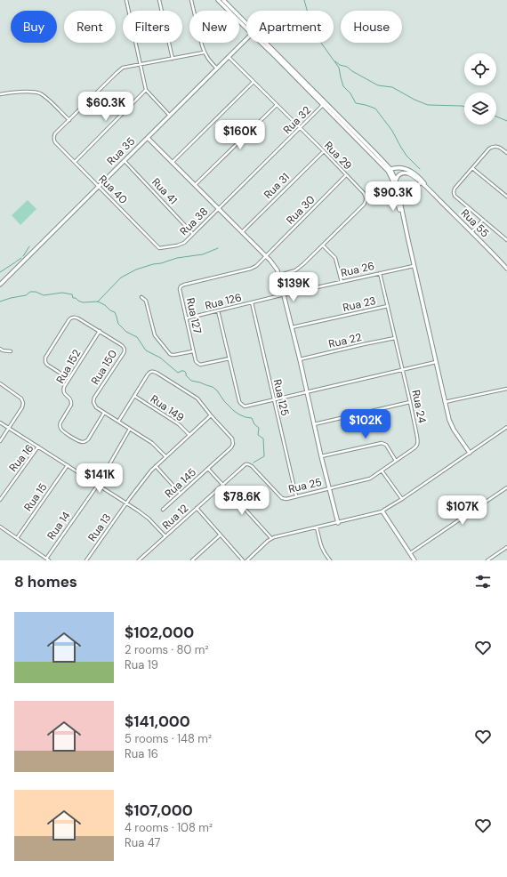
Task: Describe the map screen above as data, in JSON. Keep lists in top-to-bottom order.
{
  "streets": {
    "street": [
      "Rua 32",
      "Rua 35",
      "Rua 29",
      "Rua 31",
      "Rua 40",
      "Rua 41",
      "Rua 30",
      "Rua 38",
      "Rua 55",
      "Rua 26",
      "Rua 126",
      "Rua 23",
      "Rua 127",
      "Rua 22",
      "Rua 152",
      "Rua 150",
      "Rua 125",
      "Rua 24",
      "Rua 149",
      "Rua 16",
      "Rua 145",
      "Rua 25",
      "Rua 15",
      "Rua 12",
      "Rua 14",
      "Rua 13"
    ]
  },
  "crossings": [
    ["Rua 32", "Rua 29"],
    ["Rua 32", "Rua 38"],
    ["Rua 35", "Rua 29"],
    ["Rua 35", "Rua 40"],
    ["Rua 35", "Rua 41"],
    ["Rua 29", "Rua 31"],
    ["Rua 29", "Rua 30"],
    ["Rua 40", "Rua 38"],
    ["Rua 41", "Rua 38"],
    ["Rua 30", "Rua 127"],
    ["Rua 26", "Rua 126"],
    ["Rua 26", "Rua 24"],
    ["Rua 126", "Rua 127"],
    ["Rua 126", "Rua 125"],
    ["Rua 23", "Rua 24"],
    ["Rua 22", "Rua 24"],
    ["Rua 152", "Rua 150"],
    ["Rua 150", "Rua 14"],
    ["Rua 150", "Rua 13"],
    ["Rua 125", "Rua 25"],
    ["Rua 24", "Rua 25"],
    ["Rua 149", "Rua 13"],
    ["Rua 16", "Rua 15"],
    ["Rua 16", "Rua 12"],
    ["Rua 16", "Rua 14"],
    ["Rua 16", "Rua 13"],
    ["Rua 145", "Rua 25"],
    ["Rua 145", "Rua 12"],
    ["Rua 145", "Rua 13"],
    ["Rua 25", "Rua 12"]
  ],
  "page": {
    "chip": [
      "Buy",
      "Rent",
      "Filters",
      "New",
      "Apartment",
      "House"
    ],
    "price": [
      "$60.3K",
      "$160K",
      "$90.3K",
      "$139K",
      "$102K",
      "$141K",
      "$78.6K",
      "$107K"
    ],
    "heading": "8 homes",
    "list": [
      {
        "name": "$102,000",
        "note": "2 rooms · 80 m² · Rua 19"
      },
      {
        "name": "$141,000",
        "note": "5 rooms · 148 m² · Rua 16"
      },
      {
        "name": "$107,000",
        "note": "4 rooms · 108 m² · Rua 47"
      }
    ]
  }
}
